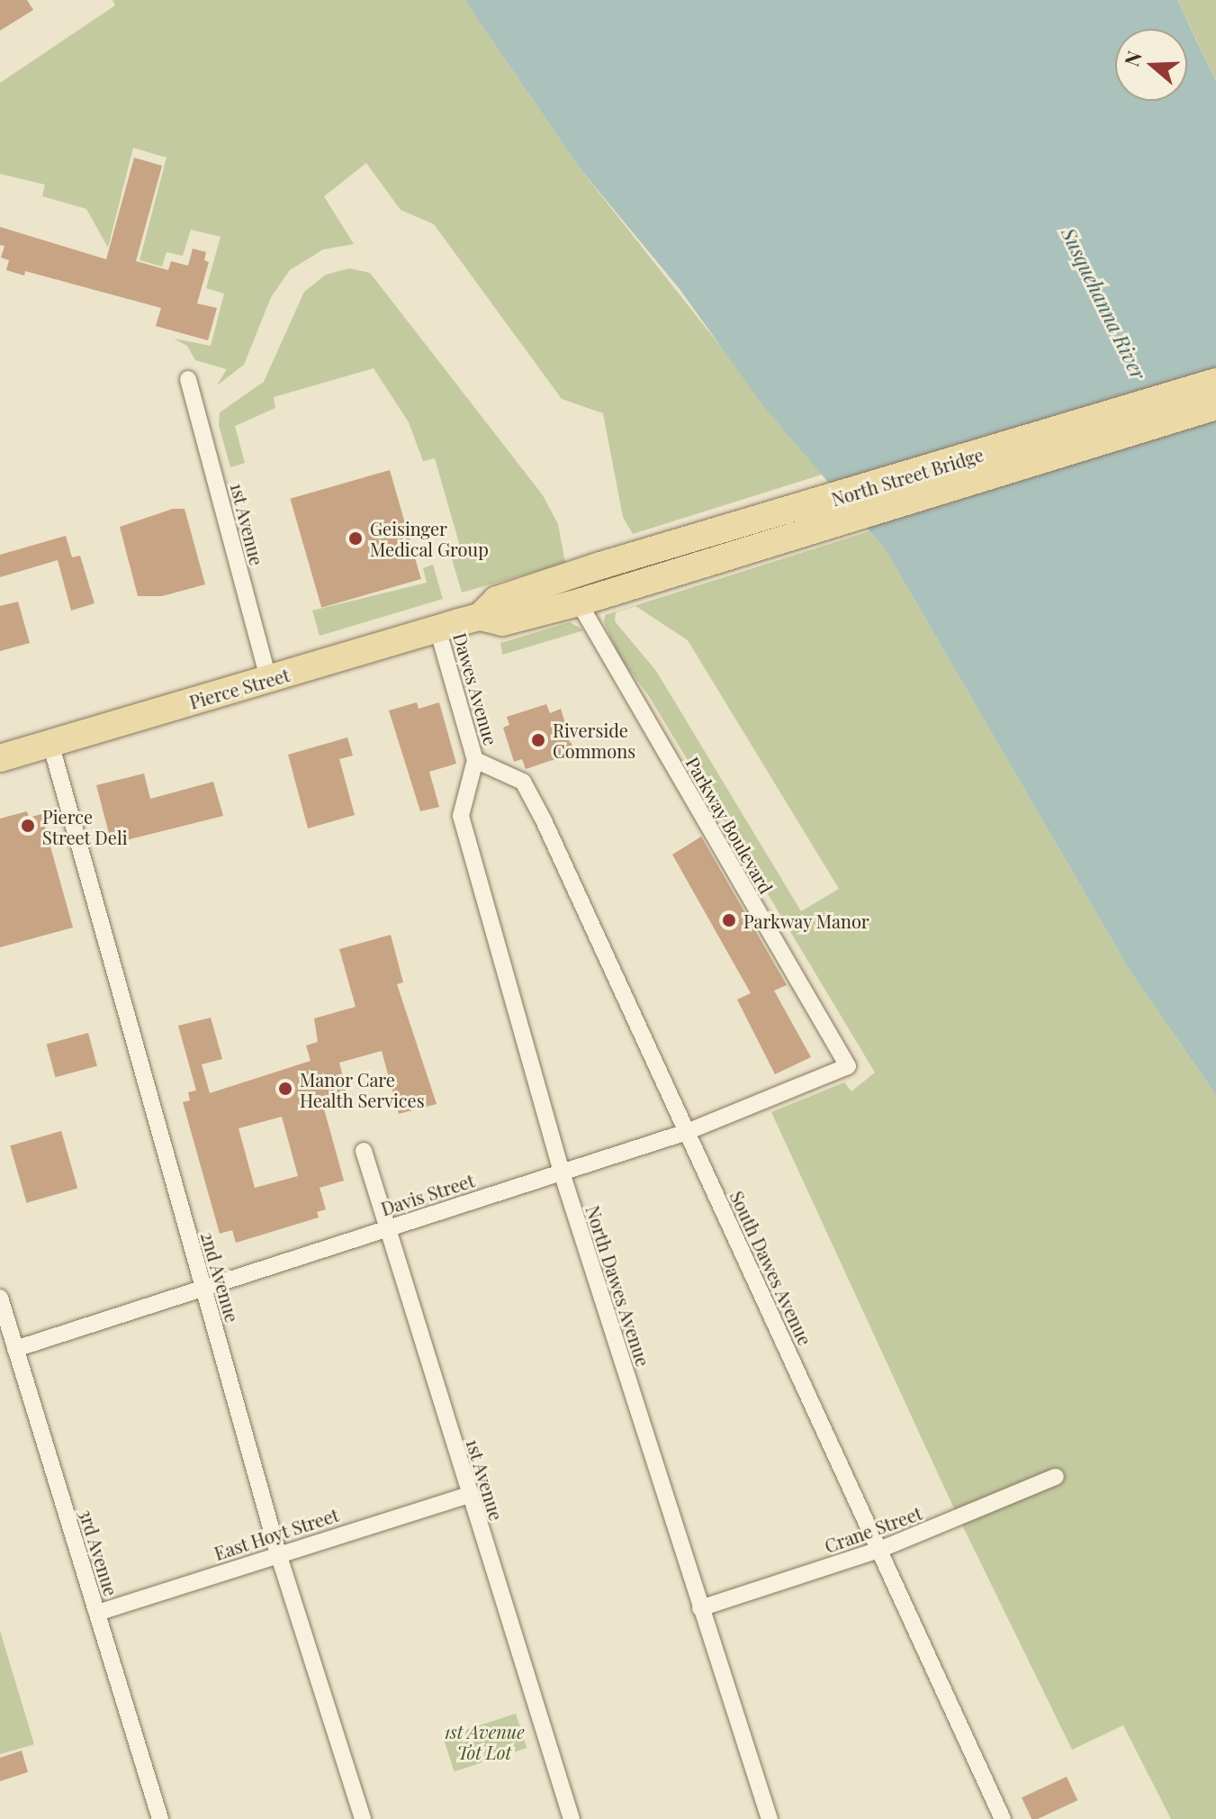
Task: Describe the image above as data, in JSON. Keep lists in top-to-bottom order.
{
  "streets": {
    "main road": ["North Street Bridge", "Pierce Street"],
    "street": [
      "1st Avenue",
      "Dawes Avenue",
      "Parkway Boulevard",
      "Davis Street",
      "South Dawes Avenue",
      "2nd Avenue",
      "North Dawes Avenue",
      "Crane Street",
      "East Hoyt Street",
      "3rd Avenue"
    ]
  },
  "crossings": [
    ["North Street Bridge", "Pierce Street"],
    ["1st Avenue", "Pierce Street"],
    ["1st Avenue", "Davis Street"],
    ["1st Avenue", "East Hoyt Street"],
    ["Pierce Street", "Dawes Avenue"],
    ["Pierce Street", "Parkway Boulevard"],
    ["Pierce Street", "2nd Avenue"],
    ["Dawes Avenue", "South Dawes Avenue"],
    ["Dawes Avenue", "North Dawes Avenue"],
    ["Parkway Boulevard", "Davis Street"],
    ["Davis Street", "South Dawes Avenue"],
    ["Davis Street", "2nd Avenue"],
    ["Davis Street", "North Dawes Avenue"],
    ["Davis Street", "3rd Avenue"],
    ["South Dawes Avenue", "North Dawes Avenue"],
    ["South Dawes Avenue", "Crane Street"],
    ["2nd Avenue", "East Hoyt Street"],
    ["North Dawes Avenue", "Crane Street"],
    ["East Hoyt Street", "3rd Avenue"]
  ],
  "water": ["Susquehanna River"],
  "parks": ["1st Avenue Tot Lot"],
  "places": [
    "Geisinger Medical Group",
    "Riverside Commons",
    "Pierce Street Deli",
    "Parkway Manor",
    "Manor Care Health Services"
  ],
  "north": "left"
}
